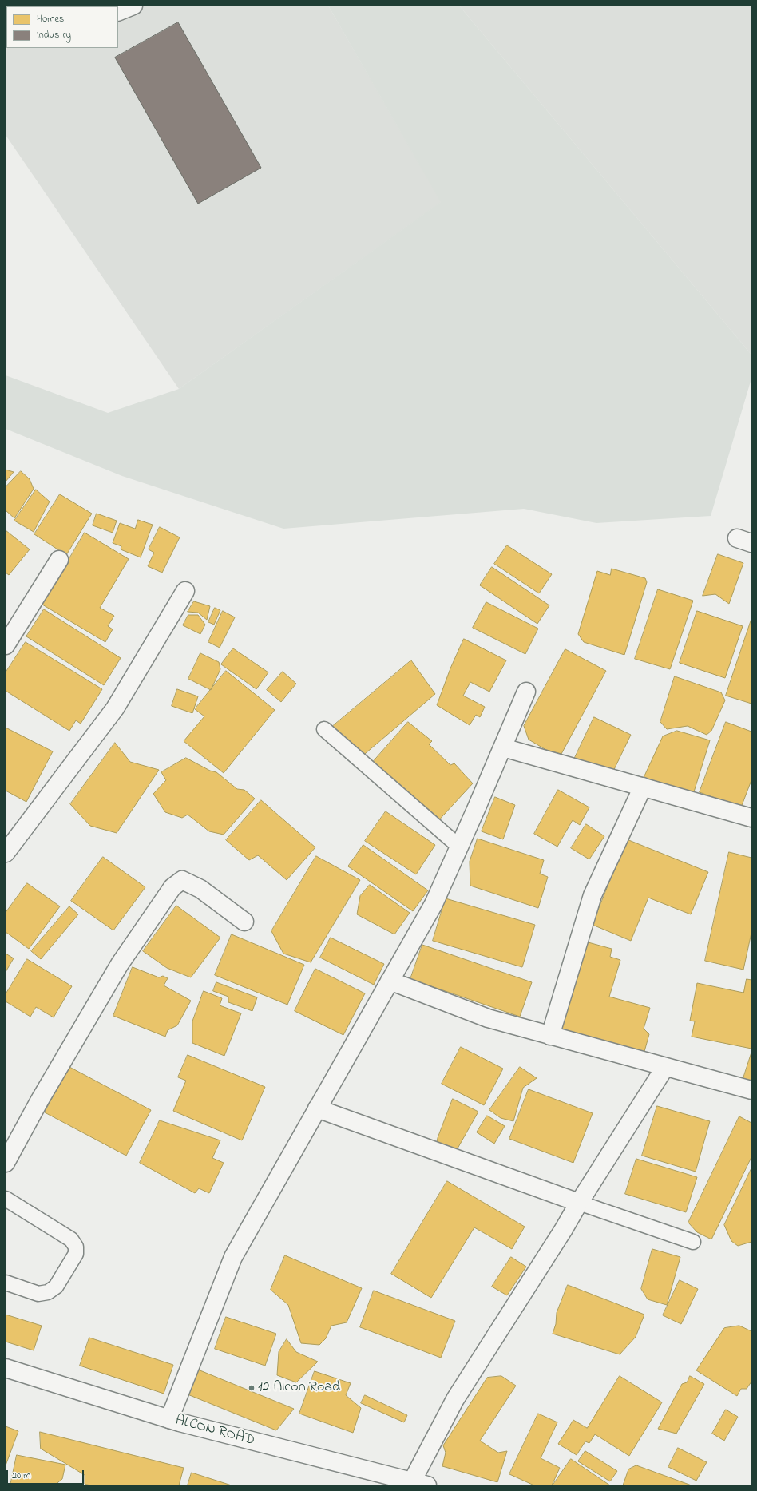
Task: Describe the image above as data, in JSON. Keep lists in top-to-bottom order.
{
  "streets": {
    "street": ["ALCON ROAD"]
  },
  "places": ["12 Alcon Road"],
  "legend": ["Homes", "Industry"],
  "scale_bar": "20 m"
}
